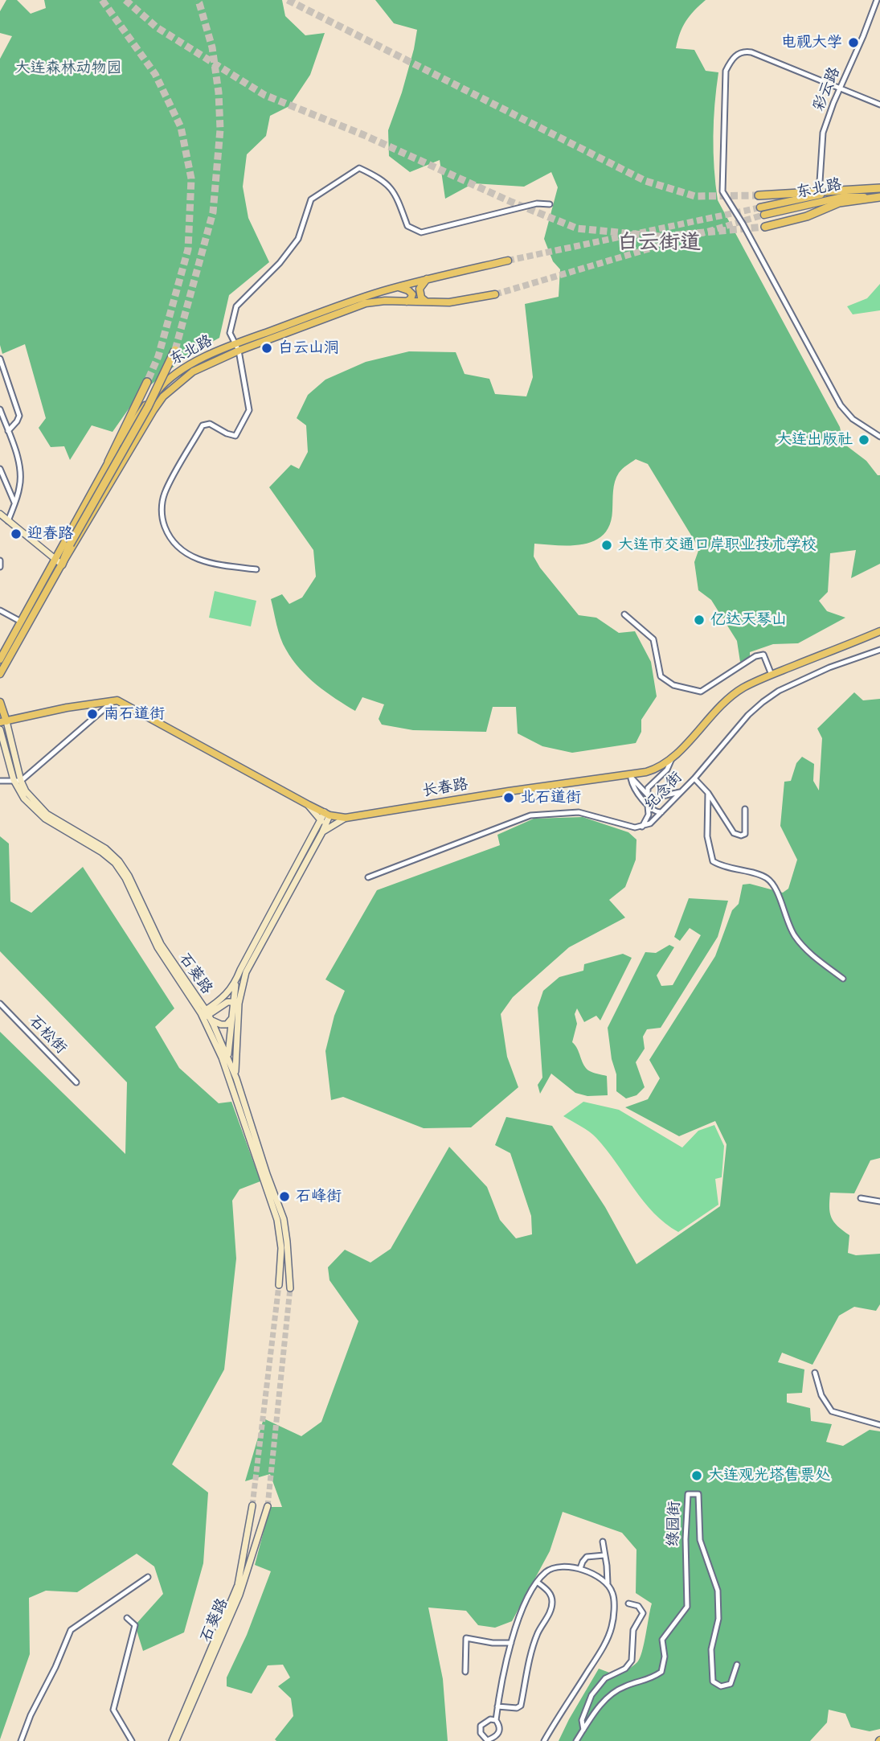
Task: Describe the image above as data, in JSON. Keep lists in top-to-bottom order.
{
  "streets": {
    "highway": ["东北路"],
    "main road": ["长春路", "石葵路"],
    "street": [
      "彩云路",
      "纪念街",
      "石松街",
      "绿园街"
    ]
  },
  "crossings": [
    ["彩云路", "东北路"],
    ["长春路", "石葵路"]
  ],
  "districts": ["白云街道"],
  "parks": ["大连森林动物园"],
  "places": [
    "电视大学",
    "白云山洞",
    "大连出版社",
    "迎春路",
    "大连市交通口岸职业技术学校",
    "亿达天琴山",
    "南石道街",
    "北石道街",
    "石峰街",
    "大连观光塔售票处"
  ]
}
